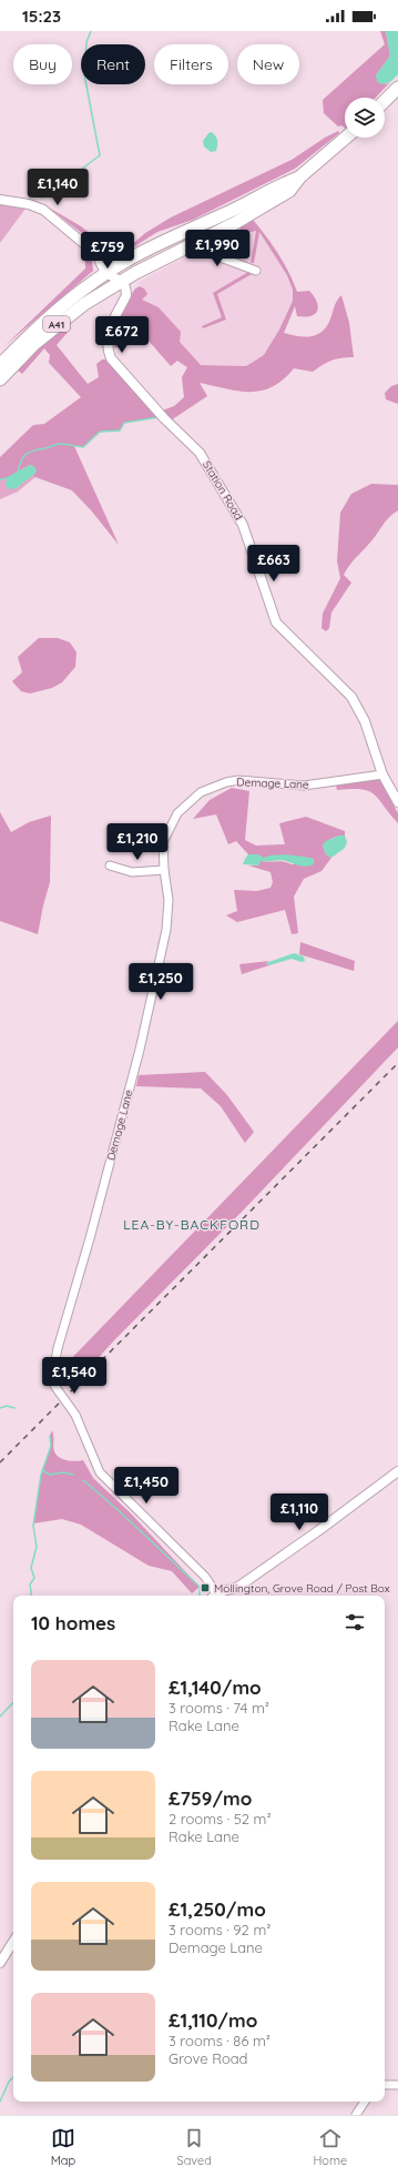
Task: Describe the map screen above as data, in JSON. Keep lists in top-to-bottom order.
{
  "streets": {
    "highway": ["A41"],
    "street": ["Station Road", "Demage Lane"]
  },
  "crossings": [
    ["A41", "Station Road"],
    ["Station Road", "Demage Lane"]
  ],
  "districts": ["LEA-BY-BACKFORD"],
  "places": {
    "transit": ["Mollington, Grove Road / Post Box"]
  },
  "page": {
    "status": "15:23",
    "chip": [
      "Buy",
      "Rent",
      "Filters",
      "New"
    ],
    "price": [
      "£1,140",
      "£1,990",
      "£759",
      "£672",
      "£663",
      "£1,210",
      "£1,250",
      "£1,540",
      "£1,450",
      "£1,110"
    ],
    "heading": "10 homes",
    "list": [
      {
        "name": "£1,140/mo",
        "note": "3 rooms · 74 m² · Rake Lane"
      },
      {
        "name": "£759/mo",
        "note": "2 rooms · 52 m² · Rake Lane"
      },
      {
        "name": "£1,250/mo",
        "note": "3 rooms · 92 m² · Demage Lane"
      },
      {
        "name": "£1,110/mo",
        "note": "3 rooms · 86 m² · Grove Road"
      }
    ],
    "tabs": ["Map", "Saved", "Home"]
  }
}
